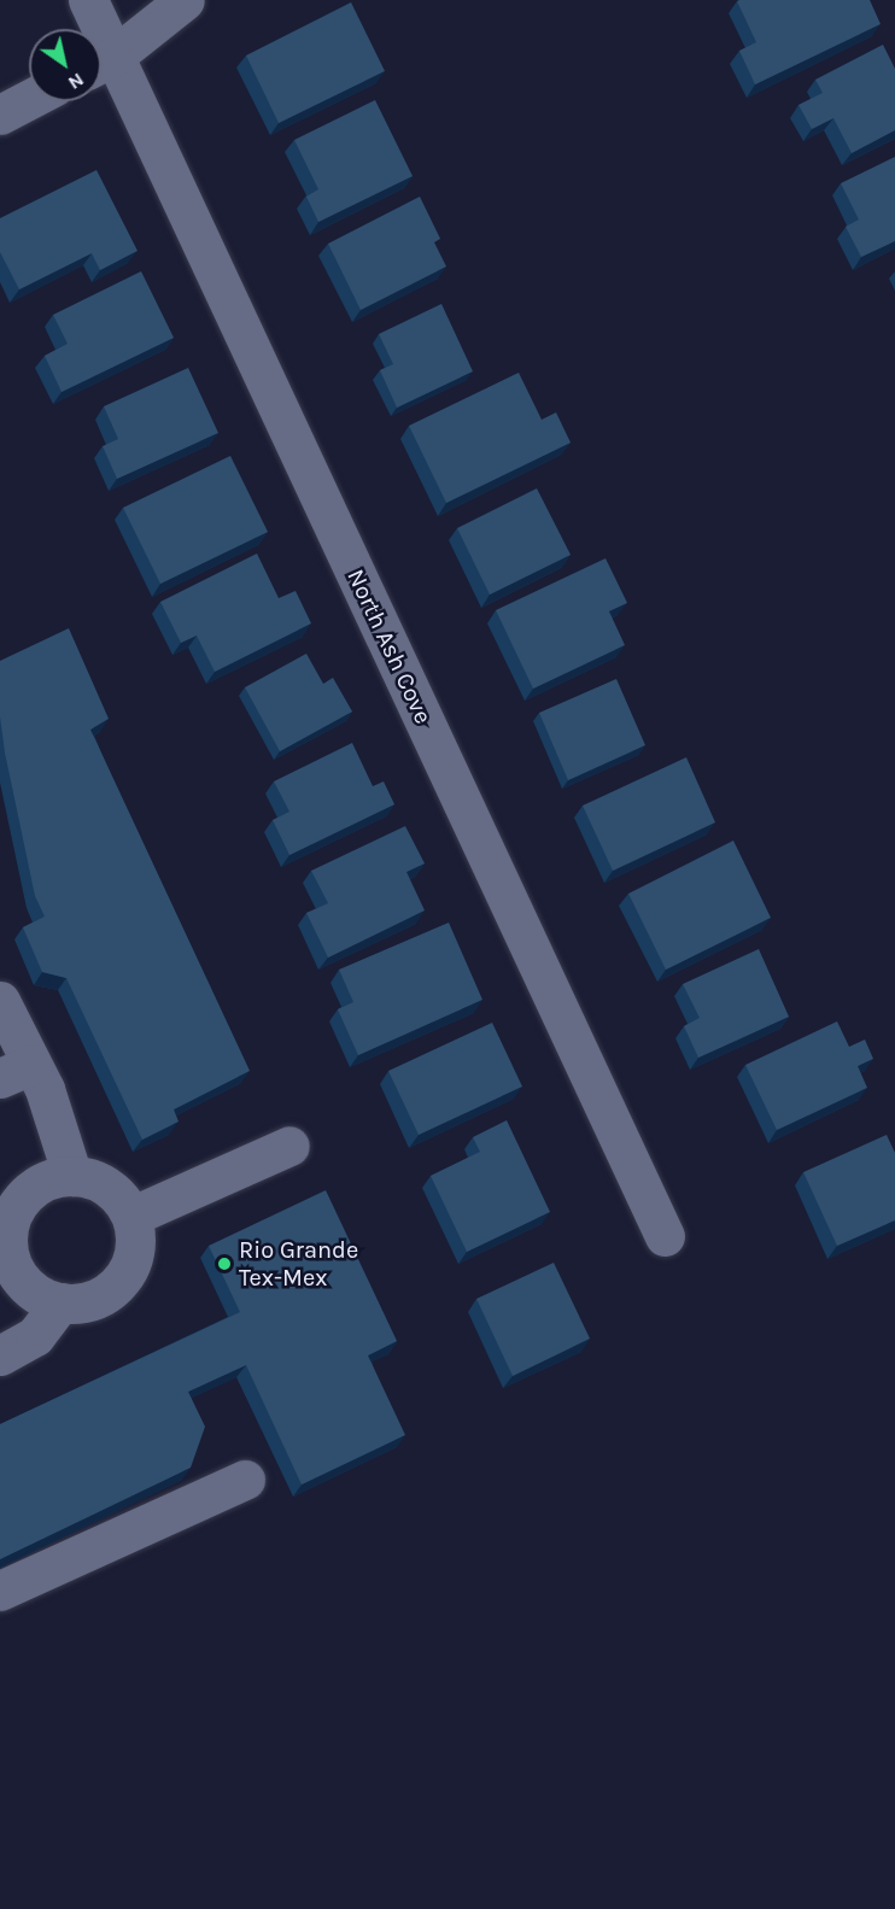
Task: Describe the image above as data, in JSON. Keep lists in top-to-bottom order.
{
  "streets": {
    "street": ["North Ash Cove"]
  },
  "places": ["Rio Grande Tex-Mex"],
  "north": "bottom right"
}
